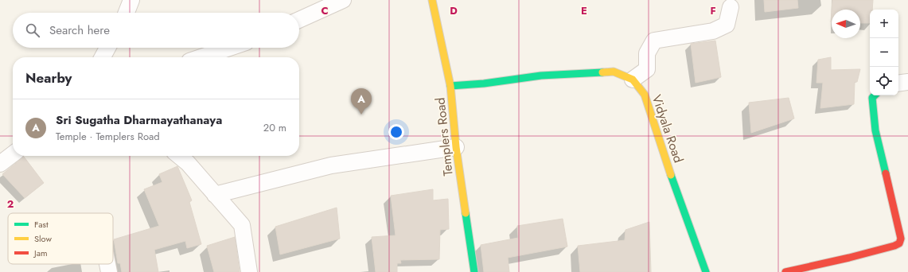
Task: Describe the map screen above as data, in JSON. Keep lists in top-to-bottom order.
{
  "streets": {
    "street": ["Vidyala Road", "Templers Road"]
  },
  "crossings": [
    ["Vidyala Road", "Templers Road"]
  ],
  "legend": ["Fast", "Slow", "Jam"],
  "north": "left",
  "page": {
    "map_buttons": ["+", "−"],
    "search": "Search here",
    "heading": "Nearby",
    "pins": "A",
    "list": [
      {
        "mark": "A",
        "name": "Sri Sugatha Dharmayathanaya",
        "note": "Temple · Templers Road",
        "value": "20 m"
      }
    ]
  },
  "grid": {
    "columns": [
      "C",
      "D",
      "E",
      "F"
    ],
    "rows": ["2"]
  }
}
